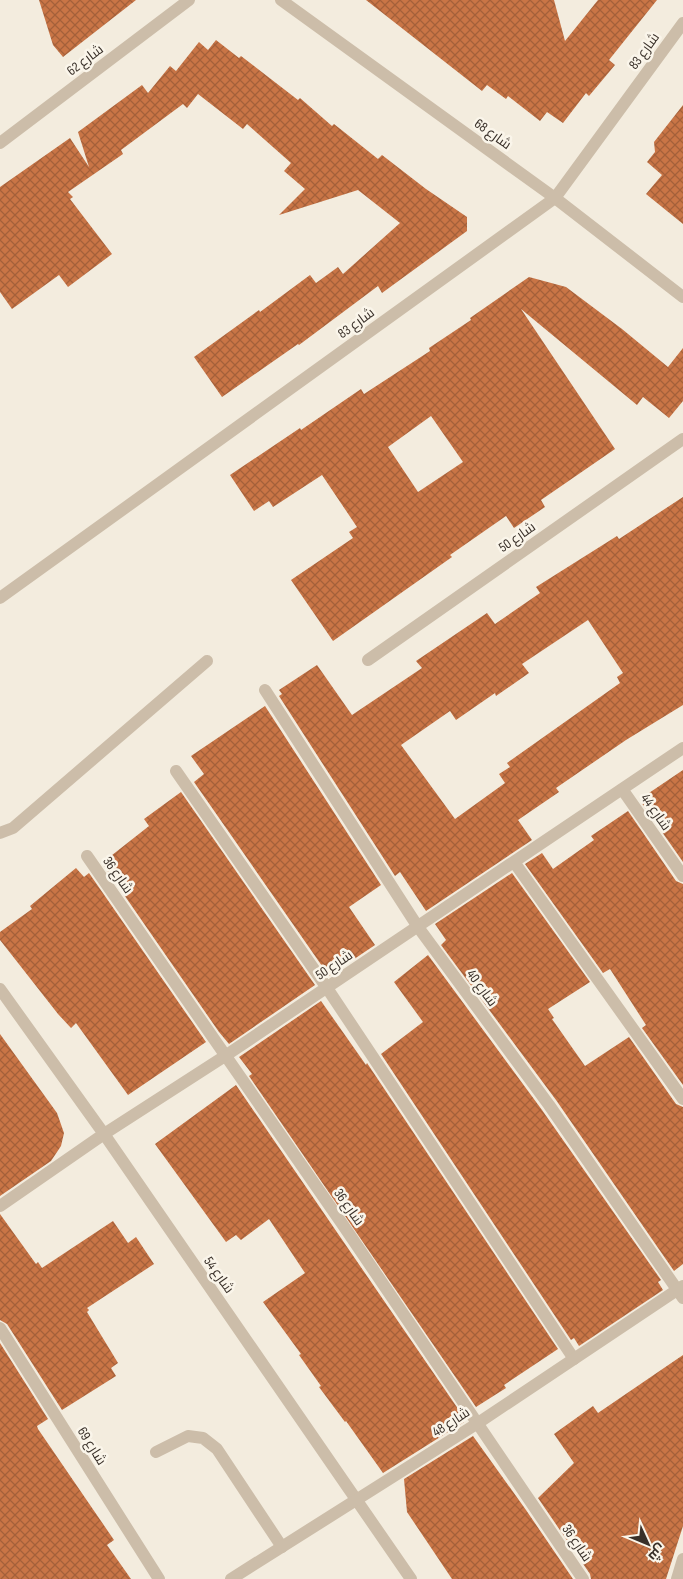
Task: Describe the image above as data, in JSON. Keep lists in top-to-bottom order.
{
  "streets": {
    "street": [
      "شارع 83",
      "شارع 62",
      "شارع 68",
      "شارع 50",
      "شارع 44",
      "شارع 36",
      "شارع 40",
      "شارع 54",
      "شارع 48",
      "شارع 69"
    ]
  },
  "crossings": [
    ["شارع 83", "شارع 68"],
    ["شارع 50", "شارع 44"],
    ["شارع 50", "شارع 36"],
    ["شارع 50", "شارع 40"],
    ["شارع 50", "شارع 54"],
    ["شارع 36", "شارع 48"],
    ["شارع 40", "شارع 48"],
    ["شارع 54", "شارع 48"]
  ],
  "north": "bottom right"
}
